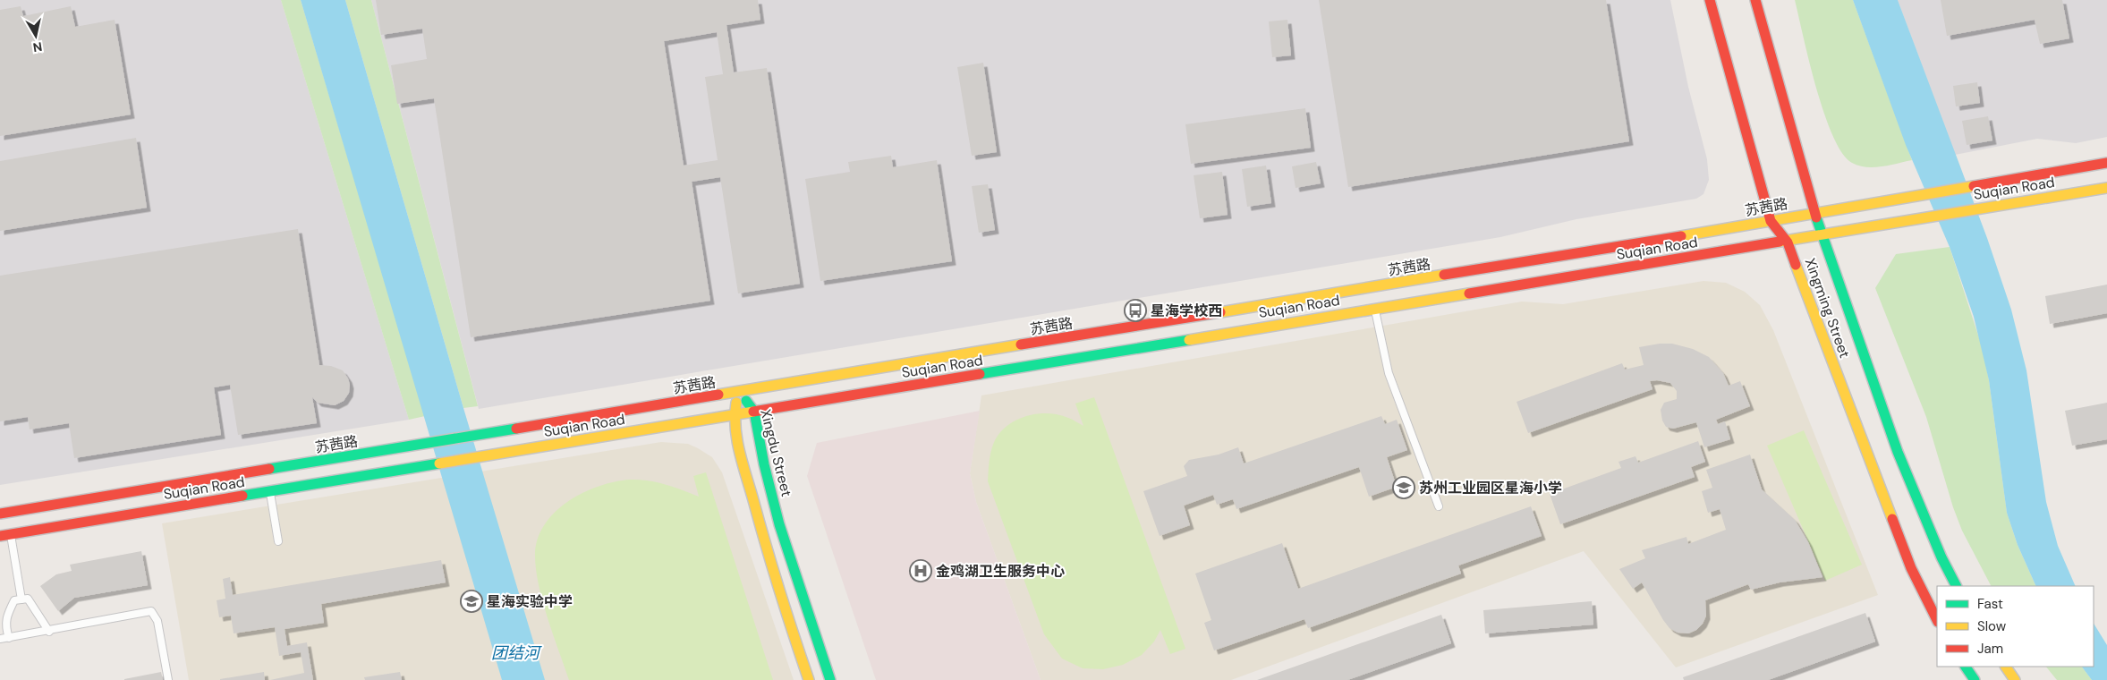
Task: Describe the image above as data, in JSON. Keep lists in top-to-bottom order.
{
  "streets": {
    "main road": [
      "Suqian Road",
      "苏茜路",
      "Xingming Street",
      "Xingdu Street"
    ]
  },
  "crossings": [
    ["Suqian Road", "Xingming Street"],
    ["Suqian Road", "Xingdu Street"],
    ["苏茜路", "Xingming Street"],
    ["苏茜路", "Xingdu Street"]
  ],
  "water": ["团结河"],
  "places": {
    "bus stop": ["星海学校西"],
    "school or university": ["苏州工业园区星海小学", "星海实验中学"],
    "hospital": ["金鸡湖卫生服务中心"]
  },
  "legend": ["Fast", "Slow", "Jam"],
  "north": "bottom"
}
